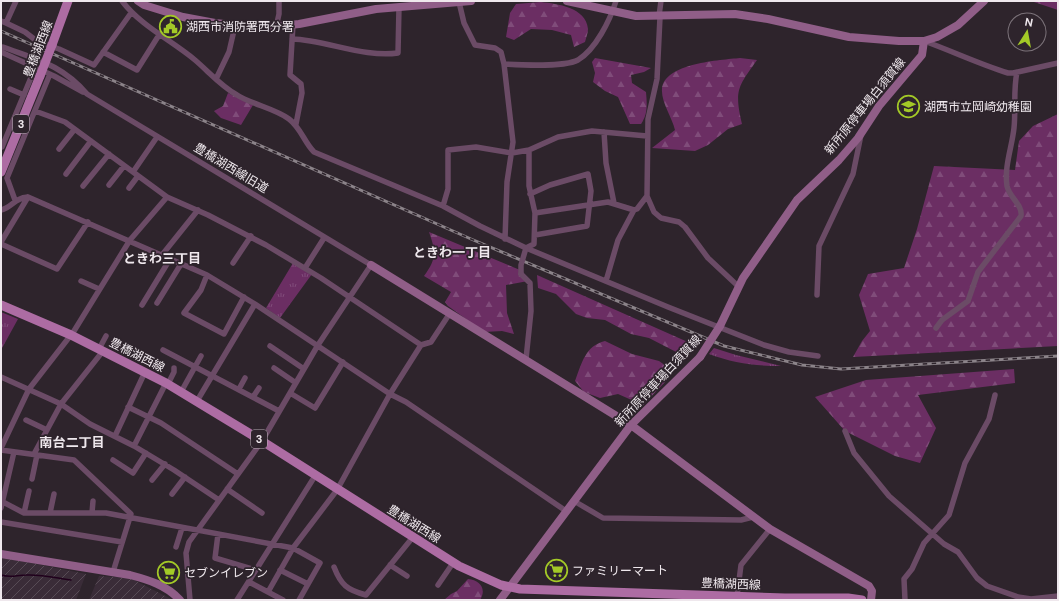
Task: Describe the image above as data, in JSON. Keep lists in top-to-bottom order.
{
  "streets": {
    "main road": [
      "豊橋湖西線",
      "新所原停車場白須賀線",
      "3",
      "豊橋湖西線旧道"
    ]
  },
  "crossings": [
    ["豊橋湖西線", "新所原停車場白須賀線"],
    ["新所原停車場白須賀線", "豊橋湖西線旧道"]
  ],
  "districts": ["ときわ一丁目", "ときわ三丁目", "南台二丁目"],
  "places": {
    "public building": ["湖西市消防署西分署"],
    "school or university": ["湖西市立岡崎幼稚園"],
    "supermarket": ["ファミリーマート", "セブンイレブン"]
  },
  "north": "top"
}
